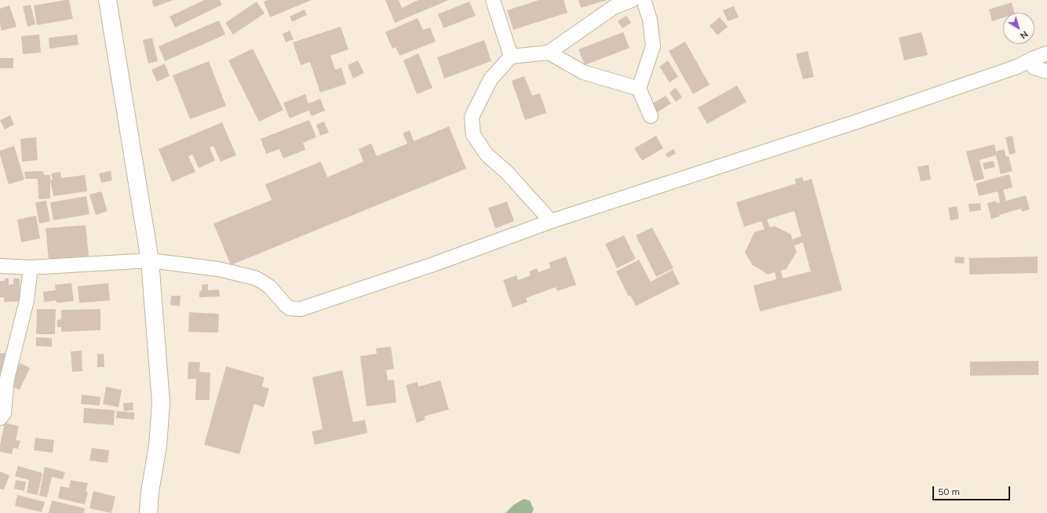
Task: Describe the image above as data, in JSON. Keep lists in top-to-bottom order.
{
  "scale_bar": "50 m",
  "north": "bottom right"
}
